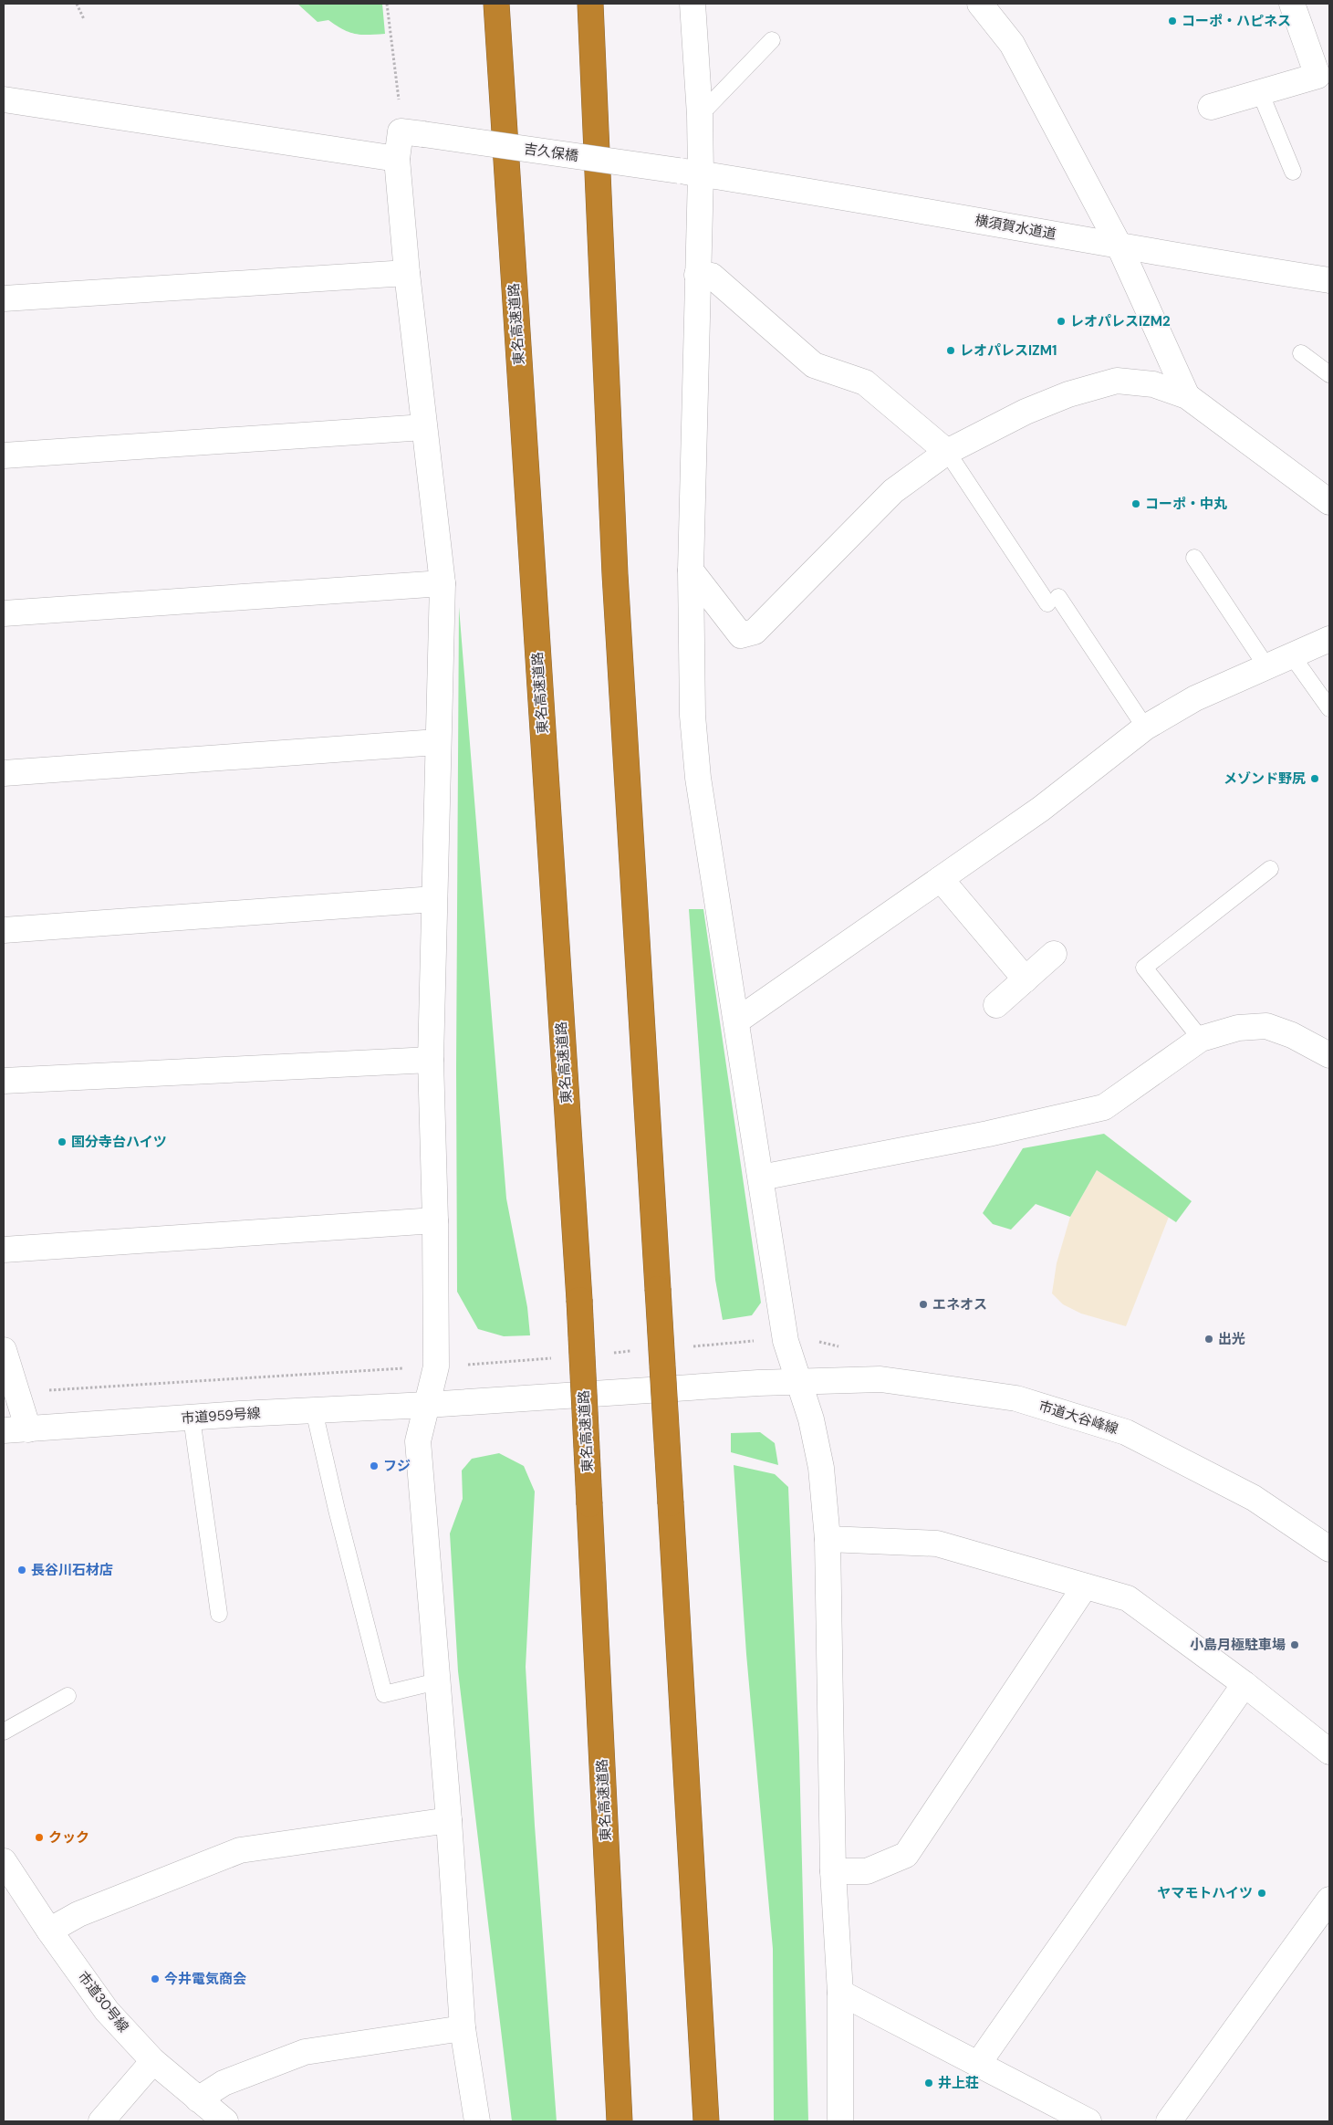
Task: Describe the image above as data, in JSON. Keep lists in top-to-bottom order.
{
  "streets": {
    "highway": ["東名高速道路"],
    "street": [
      "吉久保橋",
      "横須賀水道道",
      "市道959号線",
      "市道大谷峰線",
      "市道30号線"
    ]
  },
  "crossings": [
    ["吉久保橋", "横須賀水道道"],
    ["市道959号線", "市道大谷峰線"]
  ],
  "places": [
    "コーポ・ハピネス",
    "レオパレスIZM2",
    "レオパレスIZM1",
    "コーポ・中丸",
    "メゾンド野尻",
    "国分寺台ハイツ",
    "エネオス",
    "出光",
    "フジ",
    "長谷川石材店",
    "小島月極駐車場",
    "クック",
    "ヤマモトハイツ",
    "今井電気商会",
    "井上荘"
  ]
}
